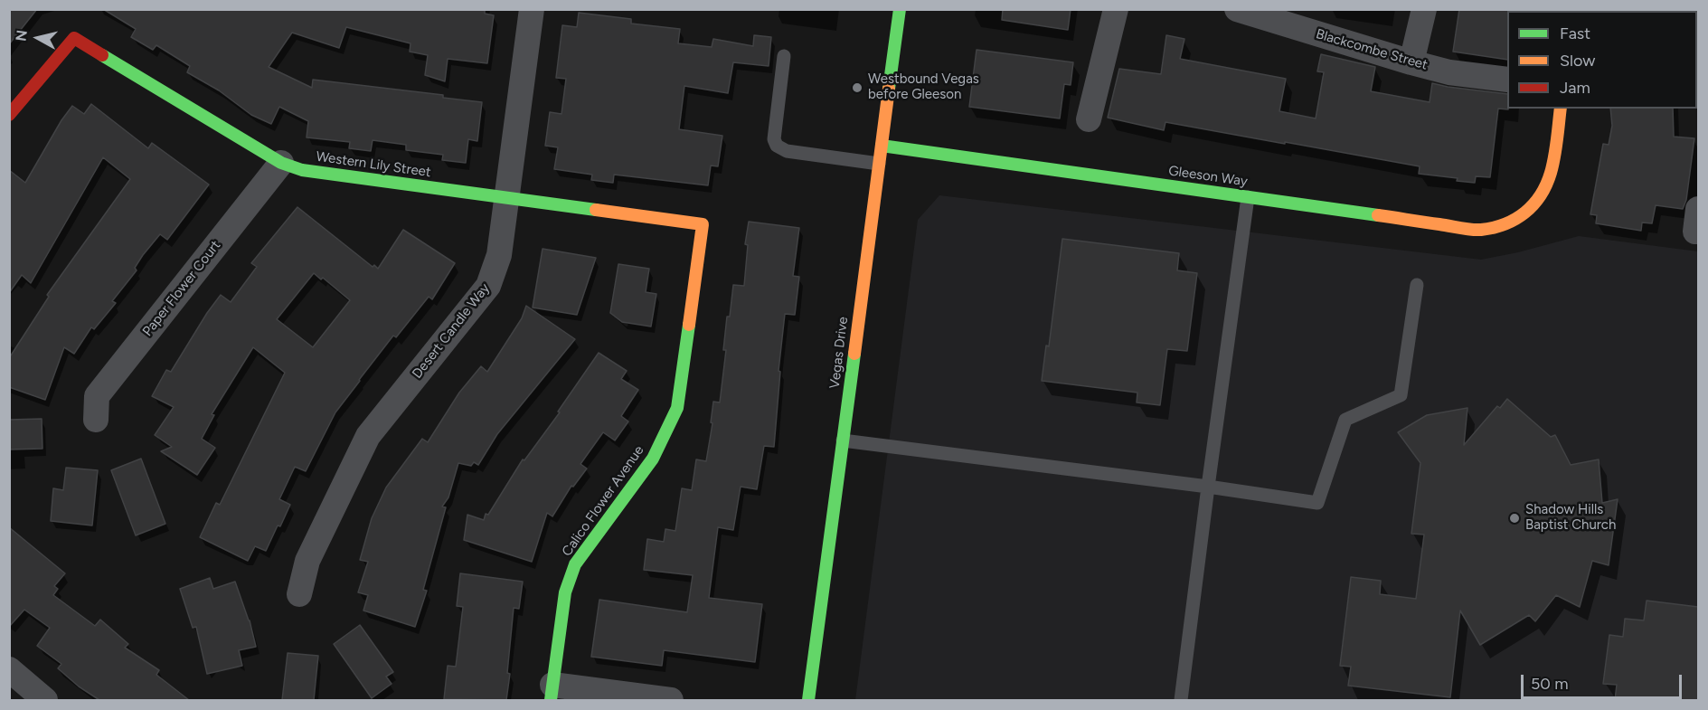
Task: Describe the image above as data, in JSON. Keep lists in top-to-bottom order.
{
  "streets": {
    "street": [
      "Blackcombe Street",
      "Western Lily Street",
      "Gleeson Way",
      "Paper Flower Court",
      "Desert Candle Way",
      "Vegas Drive",
      "Calico Flower Avenue"
    ]
  },
  "crossings": [
    ["Western Lily Street", "Paper Flower Court"],
    ["Western Lily Street", "Desert Candle Way"],
    ["Western Lily Street", "Calico Flower Avenue"],
    ["Gleeson Way", "Vegas Drive"]
  ],
  "places": ["Westbound Vegas before Gleeson", "Shadow Hills Baptist Church"],
  "legend": ["Fast", "Slow", "Jam"],
  "scale_bar": "50 m",
  "north": "left"
}
